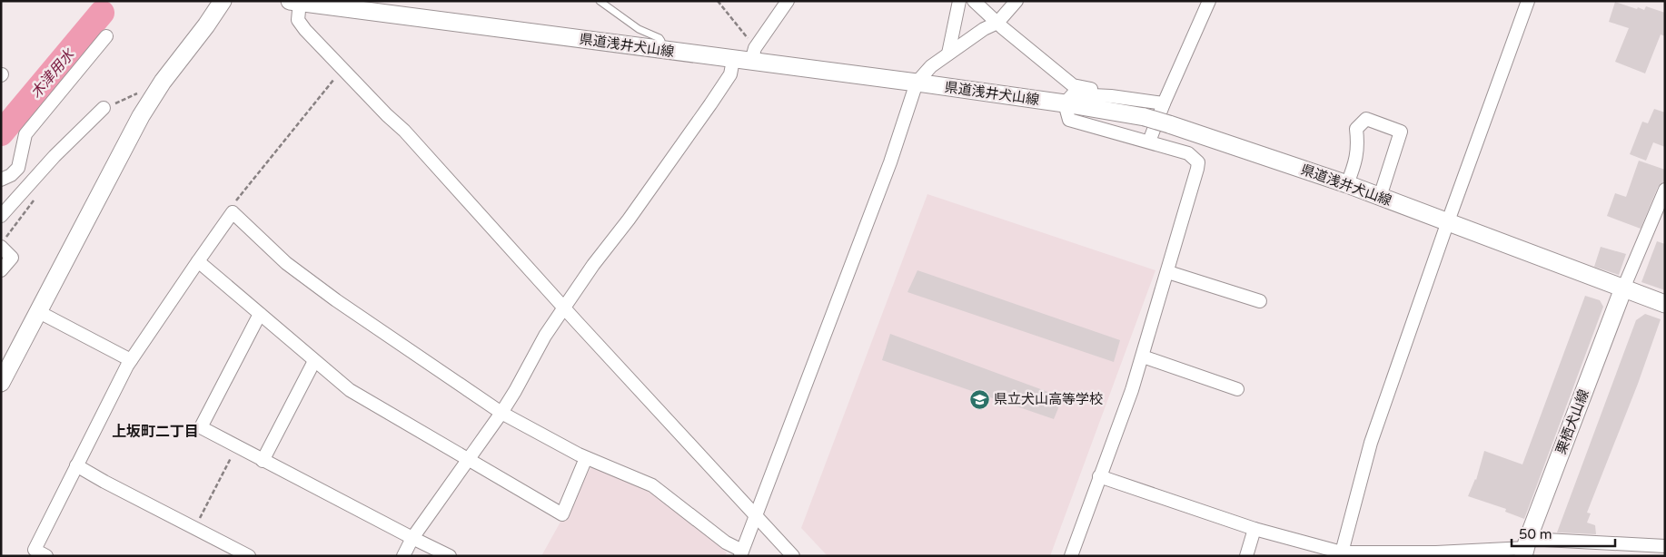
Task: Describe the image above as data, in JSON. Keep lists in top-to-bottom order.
{
  "streets": {
    "main road": ["県道浅井犬山線", "栗栖犬山線"]
  },
  "crossings": [
    ["県道浅井犬山線", "栗栖犬山線"]
  ],
  "districts": ["上坂町二丁目"],
  "water": ["木津用水"],
  "places": {
    "school or university": ["県立犬山高等学校"]
  },
  "scale_bar": "50 m"
}
